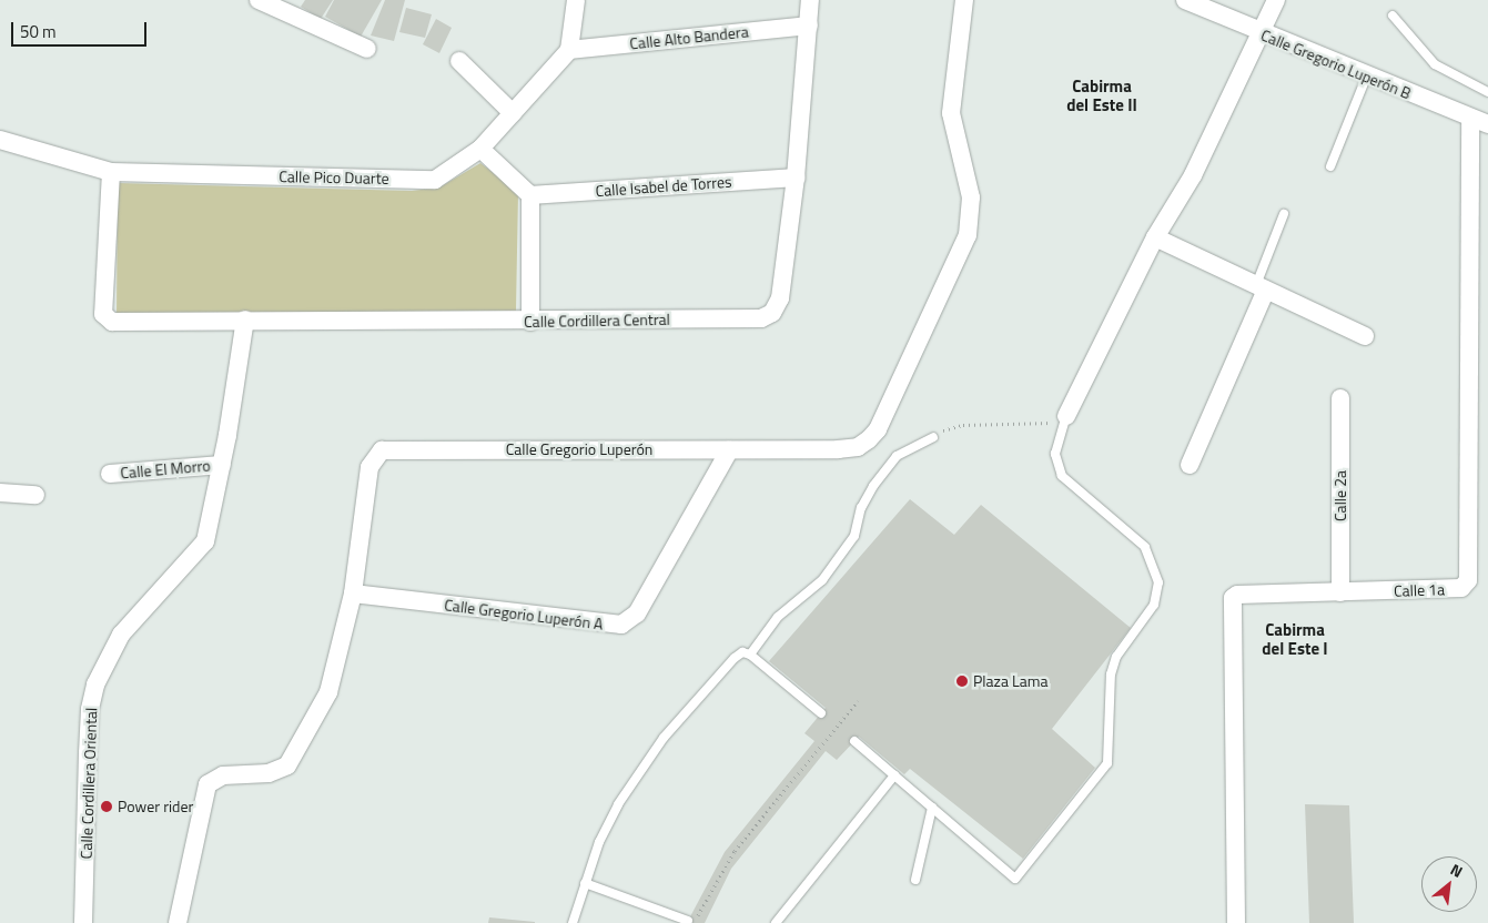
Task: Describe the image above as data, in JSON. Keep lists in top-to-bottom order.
{
  "streets": {
    "street": [
      "Calle Alto Bandera",
      "Calle Gregorio Luperón B",
      "Calle Pico Duarte",
      "Calle Isabel de Torres",
      "Calle Cordillera Central",
      "Calle Gregorio Luperón",
      "Calle El Morro",
      "Calle 2a",
      "Calle 1a",
      "Calle Gregorio Luperón A",
      "Calle Cordillera Oriental"
    ]
  },
  "crossings": [
    ["Calle Alto Bandera", "Calle Pico Duarte"],
    ["Calle Alto Bandera", "Calle Cordillera Central"],
    ["Calle Gregorio Luperón B", "Calle 1a"],
    ["Calle Pico Duarte", "Calle Cordillera Central"],
    ["Calle Isabel de Torres", "Calle Cordillera Central"],
    ["Calle Cordillera Central", "Calle Cordillera Oriental"],
    ["Calle Gregorio Luperón", "Calle Gregorio Luperón A"],
    ["Calle El Morro", "Calle Cordillera Oriental"],
    ["Calle 2a", "Calle 1a"]
  ],
  "districts": ["Cabirma del Este II", "Cabirma del Este I"],
  "places": ["Plaza Lama", "Power rider"],
  "scale_bar": "50 m",
  "north": "top right"
}
